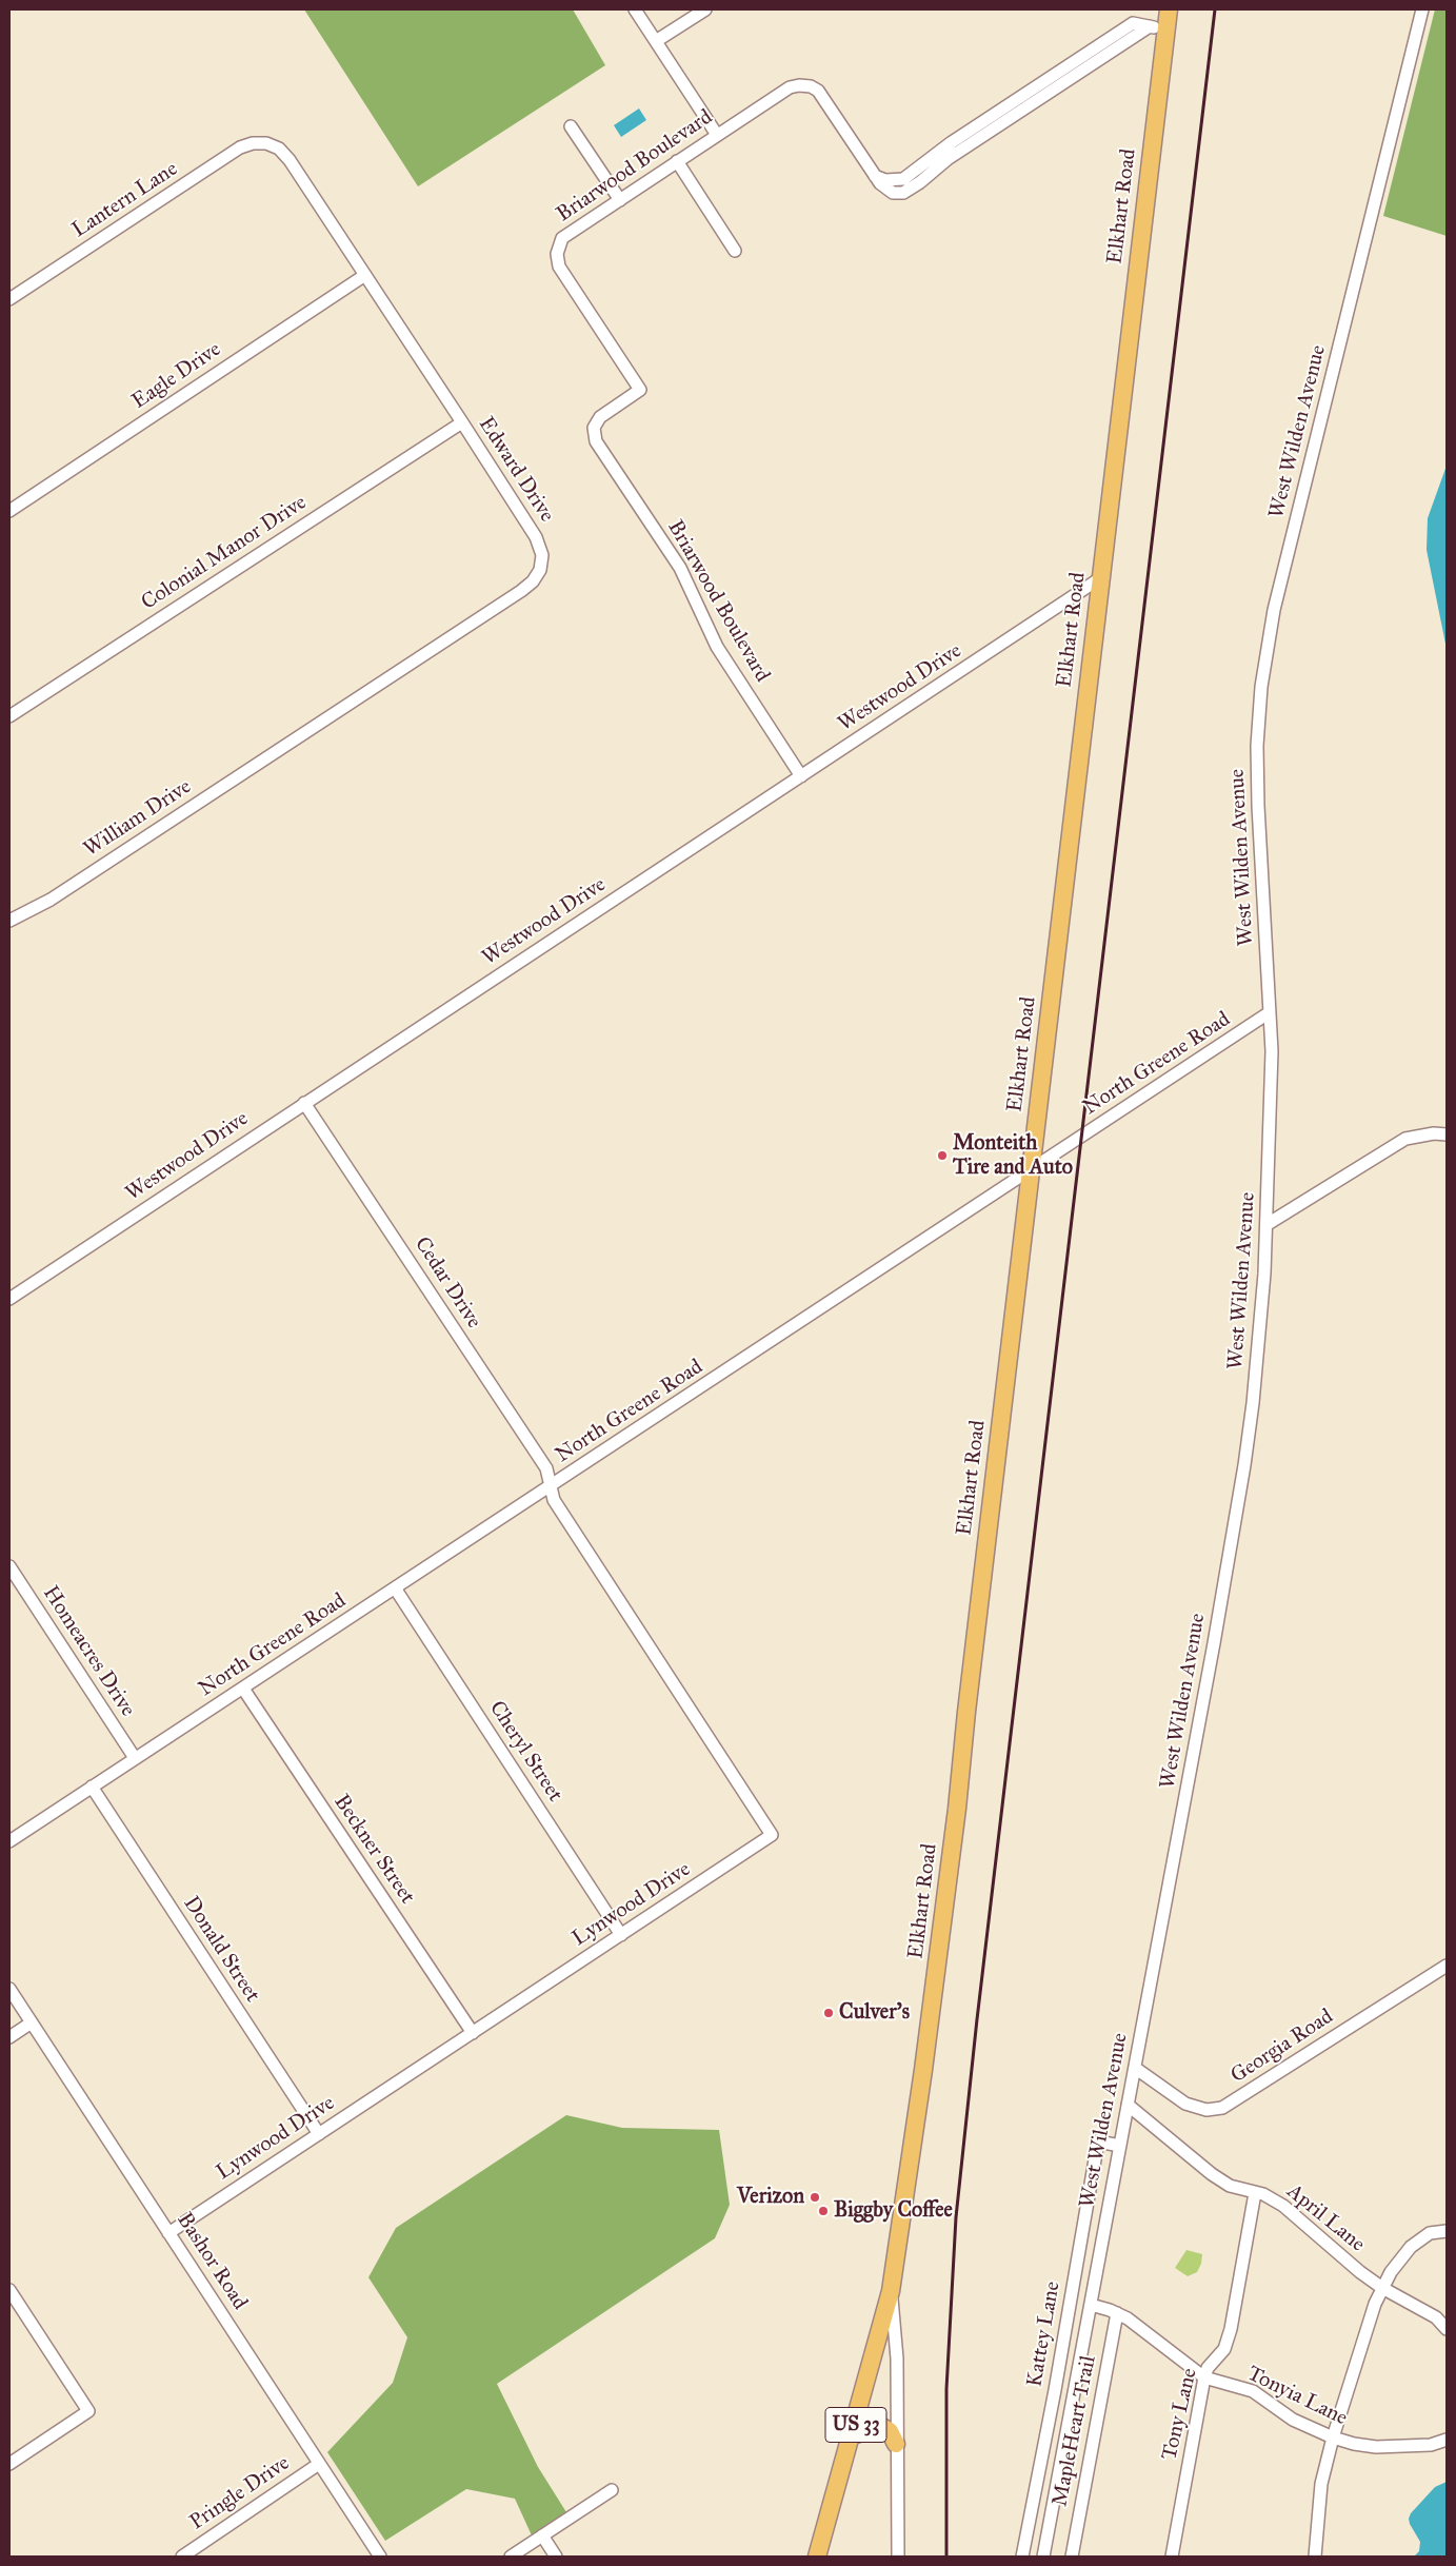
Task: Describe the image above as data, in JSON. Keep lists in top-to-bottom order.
{
  "streets": {
    "highway": ["Elkhart Road", "US 33"],
    "street": [
      "Briarwood Boulevard",
      "Lantern Lane",
      "Eagle Drive",
      "West Wilden Avenue",
      "Edward Drive",
      "Colonial Manor Drive",
      "Westwood Drive",
      "William Drive",
      "North Greene Road",
      "Cedar Drive",
      "Homeacres Drive",
      "Cheryl Street",
      "Beckner Street",
      "Lynwood Drive",
      "Donald Street",
      "Georgia Road",
      "April Lane",
      "Bashor Road",
      "Kattey Lane",
      "Tonyia Lane",
      "Tony Lane",
      "MapleHeart Trail",
      "Pringle Drive"
    ]
  },
  "crossings": [
    ["Briarwood Boulevard", "Elkhart Road"],
    ["Briarwood Boulevard", "Westwood Drive"],
    ["Lantern Lane", "Edward Drive"],
    ["Elkhart Road", "Westwood Drive"],
    ["Elkhart Road", "North Greene Road"],
    ["Elkhart Road", "US 33"],
    ["Eagle Drive", "Edward Drive"],
    ["West Wilden Avenue", "North Greene Road"],
    ["West Wilden Avenue", "Georgia Road"],
    ["West Wilden Avenue", "April Lane"],
    ["West Wilden Avenue", "Kattey Lane"],
    ["West Wilden Avenue", "Tonyia Lane"],
    ["Edward Drive", "Colonial Manor Drive"],
    ["Edward Drive", "William Drive"],
    ["Westwood Drive", "Cedar Drive"],
    ["North Greene Road", "Cedar Drive"],
    ["North Greene Road", "Homeacres Drive"],
    ["North Greene Road", "Cheryl Street"],
    ["North Greene Road", "Beckner Street"],
    ["North Greene Road", "Lynwood Drive"],
    ["North Greene Road", "Donald Street"],
    ["Cedar Drive", "Lynwood Drive"],
    ["Cheryl Street", "Lynwood Drive"],
    ["Beckner Street", "Lynwood Drive"],
    ["Lynwood Drive", "Donald Street"],
    ["Lynwood Drive", "Bashor Road"],
    ["April Lane", "Tony Lane"],
    ["Bashor Road", "Pringle Drive"],
    ["Tonyia Lane", "Tony Lane"],
    ["Tonyia Lane", "MapleHeart Trail"]
  ],
  "places": [
    "Monteith Tire and Auto",
    "Culver's",
    "Verizon",
    "Biggby Coffee"
  ]
}
